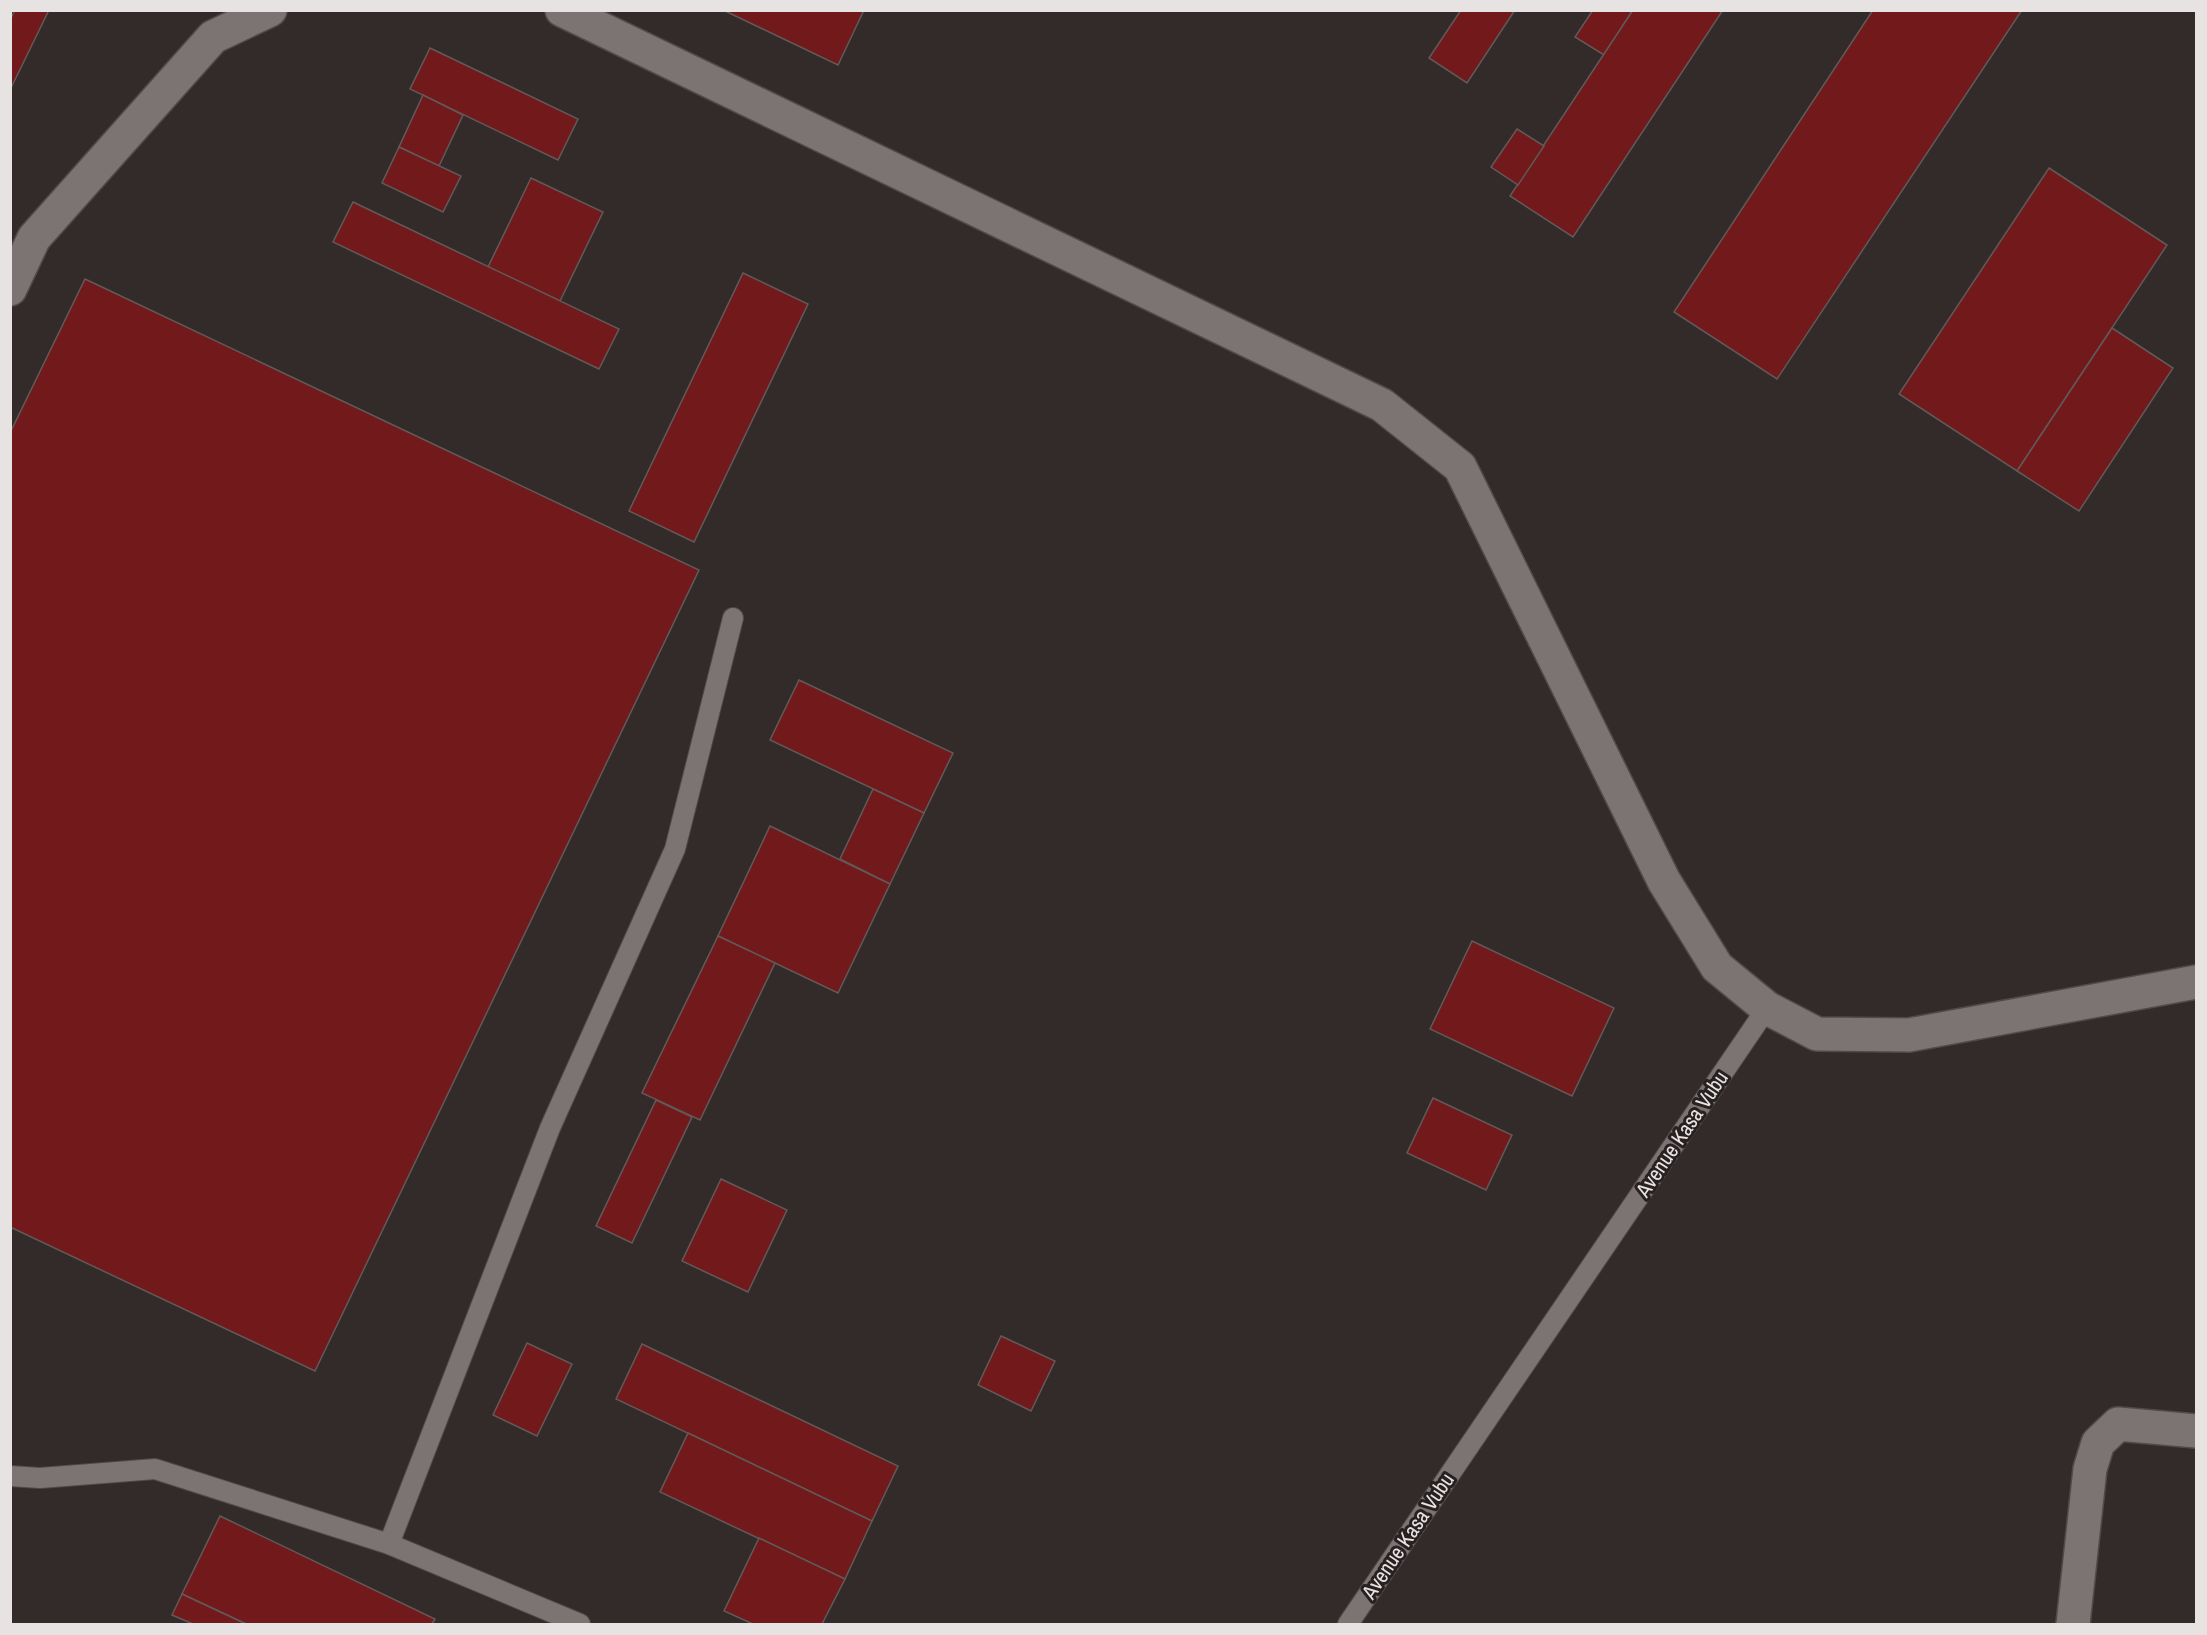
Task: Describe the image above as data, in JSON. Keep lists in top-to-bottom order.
{
  "streets": {
    "lane": ["Avenue Kasa Vubu"]
  }
}
